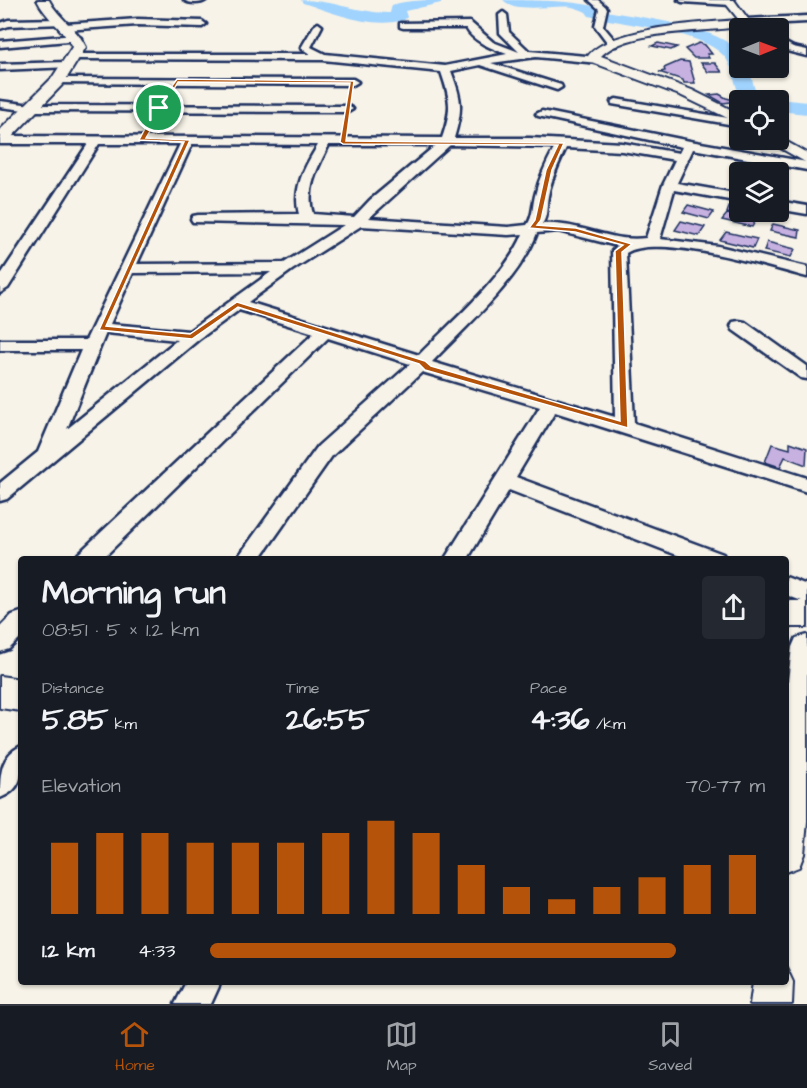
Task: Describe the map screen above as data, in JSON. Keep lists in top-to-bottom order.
{
  "north": "right",
  "page": {
    "heading": ["Morning run", "08:51 · 5 × 1.2 km"],
    "stats": [
      ["Distance", "5.85 km"],
      ["Time", "26:55"],
      ["Pace", "4:36 /km"]
    ],
    "chart": ["Elevation", "70–77 m"],
    "list": [
      {
        "name": "1.2 km",
        "note": "4:33"
      }
    ],
    "tabs": ["Home", "Map", "Saved"]
  }
}
